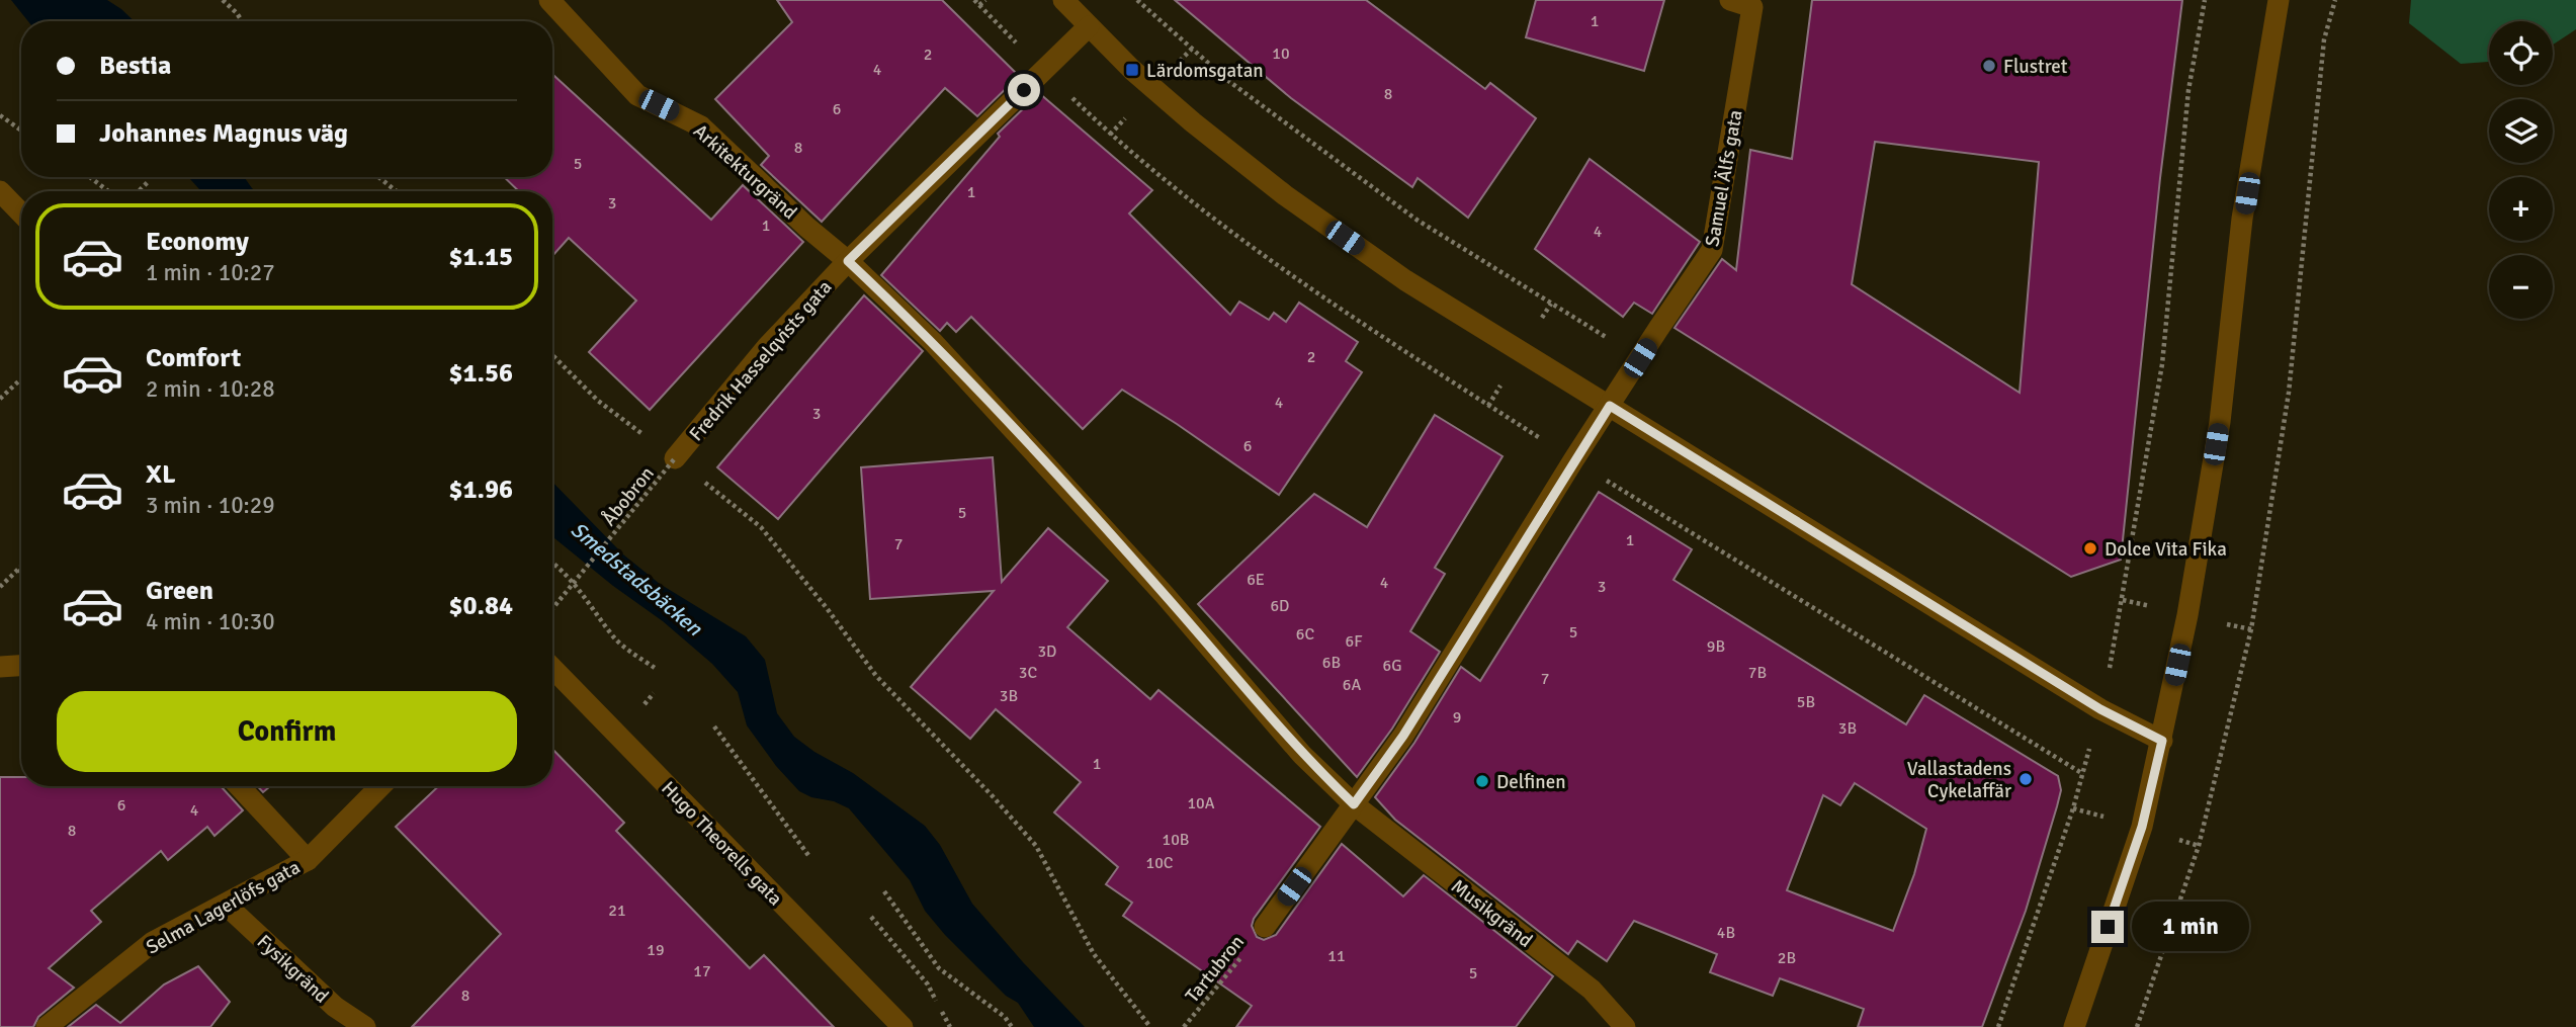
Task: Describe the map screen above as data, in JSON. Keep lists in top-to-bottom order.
{
  "streets": {
    "street": [
      "Arkitekturgränd",
      "Samuel Älfs gata",
      "Fredrik Hasselqvists gata",
      "Hugo Theorells gata",
      "Selma Lagerlöfs gata",
      "Musikgränd",
      "Fysikgränd"
    ],
    "path": ["Åbobron", "Tartubron"]
  },
  "crossings": [
    ["Arkitekturgränd", "Samuel Älfs gata"],
    ["Arkitekturgränd", "Fredrik Hasselqvists gata"],
    ["Arkitekturgränd", "Musikgränd"],
    ["Samuel Älfs gata", "Musikgränd"],
    ["Samuel Älfs gata", "Tartubron"],
    ["Fredrik Hasselqvists gata", "Åbobron"],
    ["Selma Lagerlöfs gata", "Fysikgränd"]
  ],
  "water": ["Smedstadsbäcken"],
  "places": {
    "other": [
      "Flustret",
      "Dolce Vita Fika",
      "Vallastadens Cykelaffär",
      "Delfinen"
    ],
    "transit": ["Lärdomsgatan"]
  },
  "house_numbers": [
    "1",
    "10",
    "2",
    "4",
    "8",
    "6",
    "8",
    "5",
    "1",
    "3",
    "1",
    "4",
    "2",
    "4",
    "3",
    "6",
    "5",
    "1",
    "7",
    "6E",
    "4",
    "3",
    "6D",
    "5",
    "6C",
    "6F",
    "9B",
    "3D",
    "6B",
    "6G",
    "3C",
    "7B",
    "7",
    "6A",
    "3B",
    "5B",
    "9",
    "3B",
    "1",
    "10A",
    "6",
    "4",
    "8",
    "10B",
    "10C",
    "21",
    "4B",
    "19",
    "11",
    "2B",
    "17",
    "5",
    "8"
  ],
  "page": {
    "map_buttons": ["+", "−"],
    "banner": ["Bestia", "Johannes Magnus väg"],
    "list": [
      {
        "name": "Economy",
        "note": "1 min · 10:27",
        "value": "$1.15"
      },
      {
        "name": "Comfort",
        "note": "2 min · 10:28",
        "value": "$1.56"
      },
      {
        "name": "XL",
        "note": "3 min · 10:29",
        "value": "$1.96"
      },
      {
        "name": "Green",
        "note": "4 min · 10:30",
        "value": "$0.84"
      }
    ],
    "buttons": "Confirm",
    "bubble": "1 min"
  }
}
